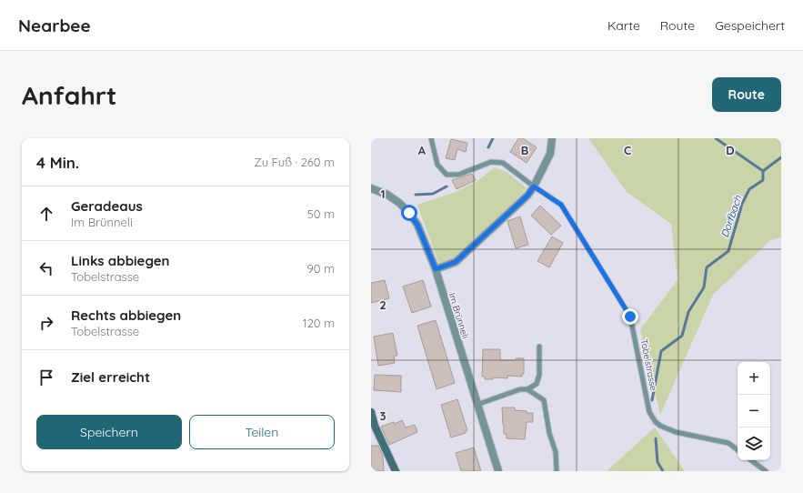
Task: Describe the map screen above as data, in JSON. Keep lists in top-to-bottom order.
{
  "streets": {
    "street": ["Im Brünneli"],
    "lane": ["Tobelstrasse"]
  },
  "water": ["Dorfbach"],
  "page": {
    "header": "Nearbee",
    "nav": ["Karte", "Route", "Gespeichert"],
    "buttons": [
      "Route",
      ["Speichern", "Teilen"]
    ],
    "title": "Anfahrt",
    "heading": ["4 Min.", "Zu Fuß · 260 m"],
    "list": [
      ["Geradeaus", "Im Brünneli", "50 m"],
      ["Links abbiegen", "Tobelstrasse", "90 m"],
      ["Rechts abbiegen", "Tobelstrasse", "120 m"],
      "Ziel erreicht"
    ],
    "map_buttons": ["+", "−"]
  },
  "grid": {
    "columns": [
      "A",
      "B",
      "C",
      "D"
    ],
    "rows": ["1", "2", "3"]
  }
}
